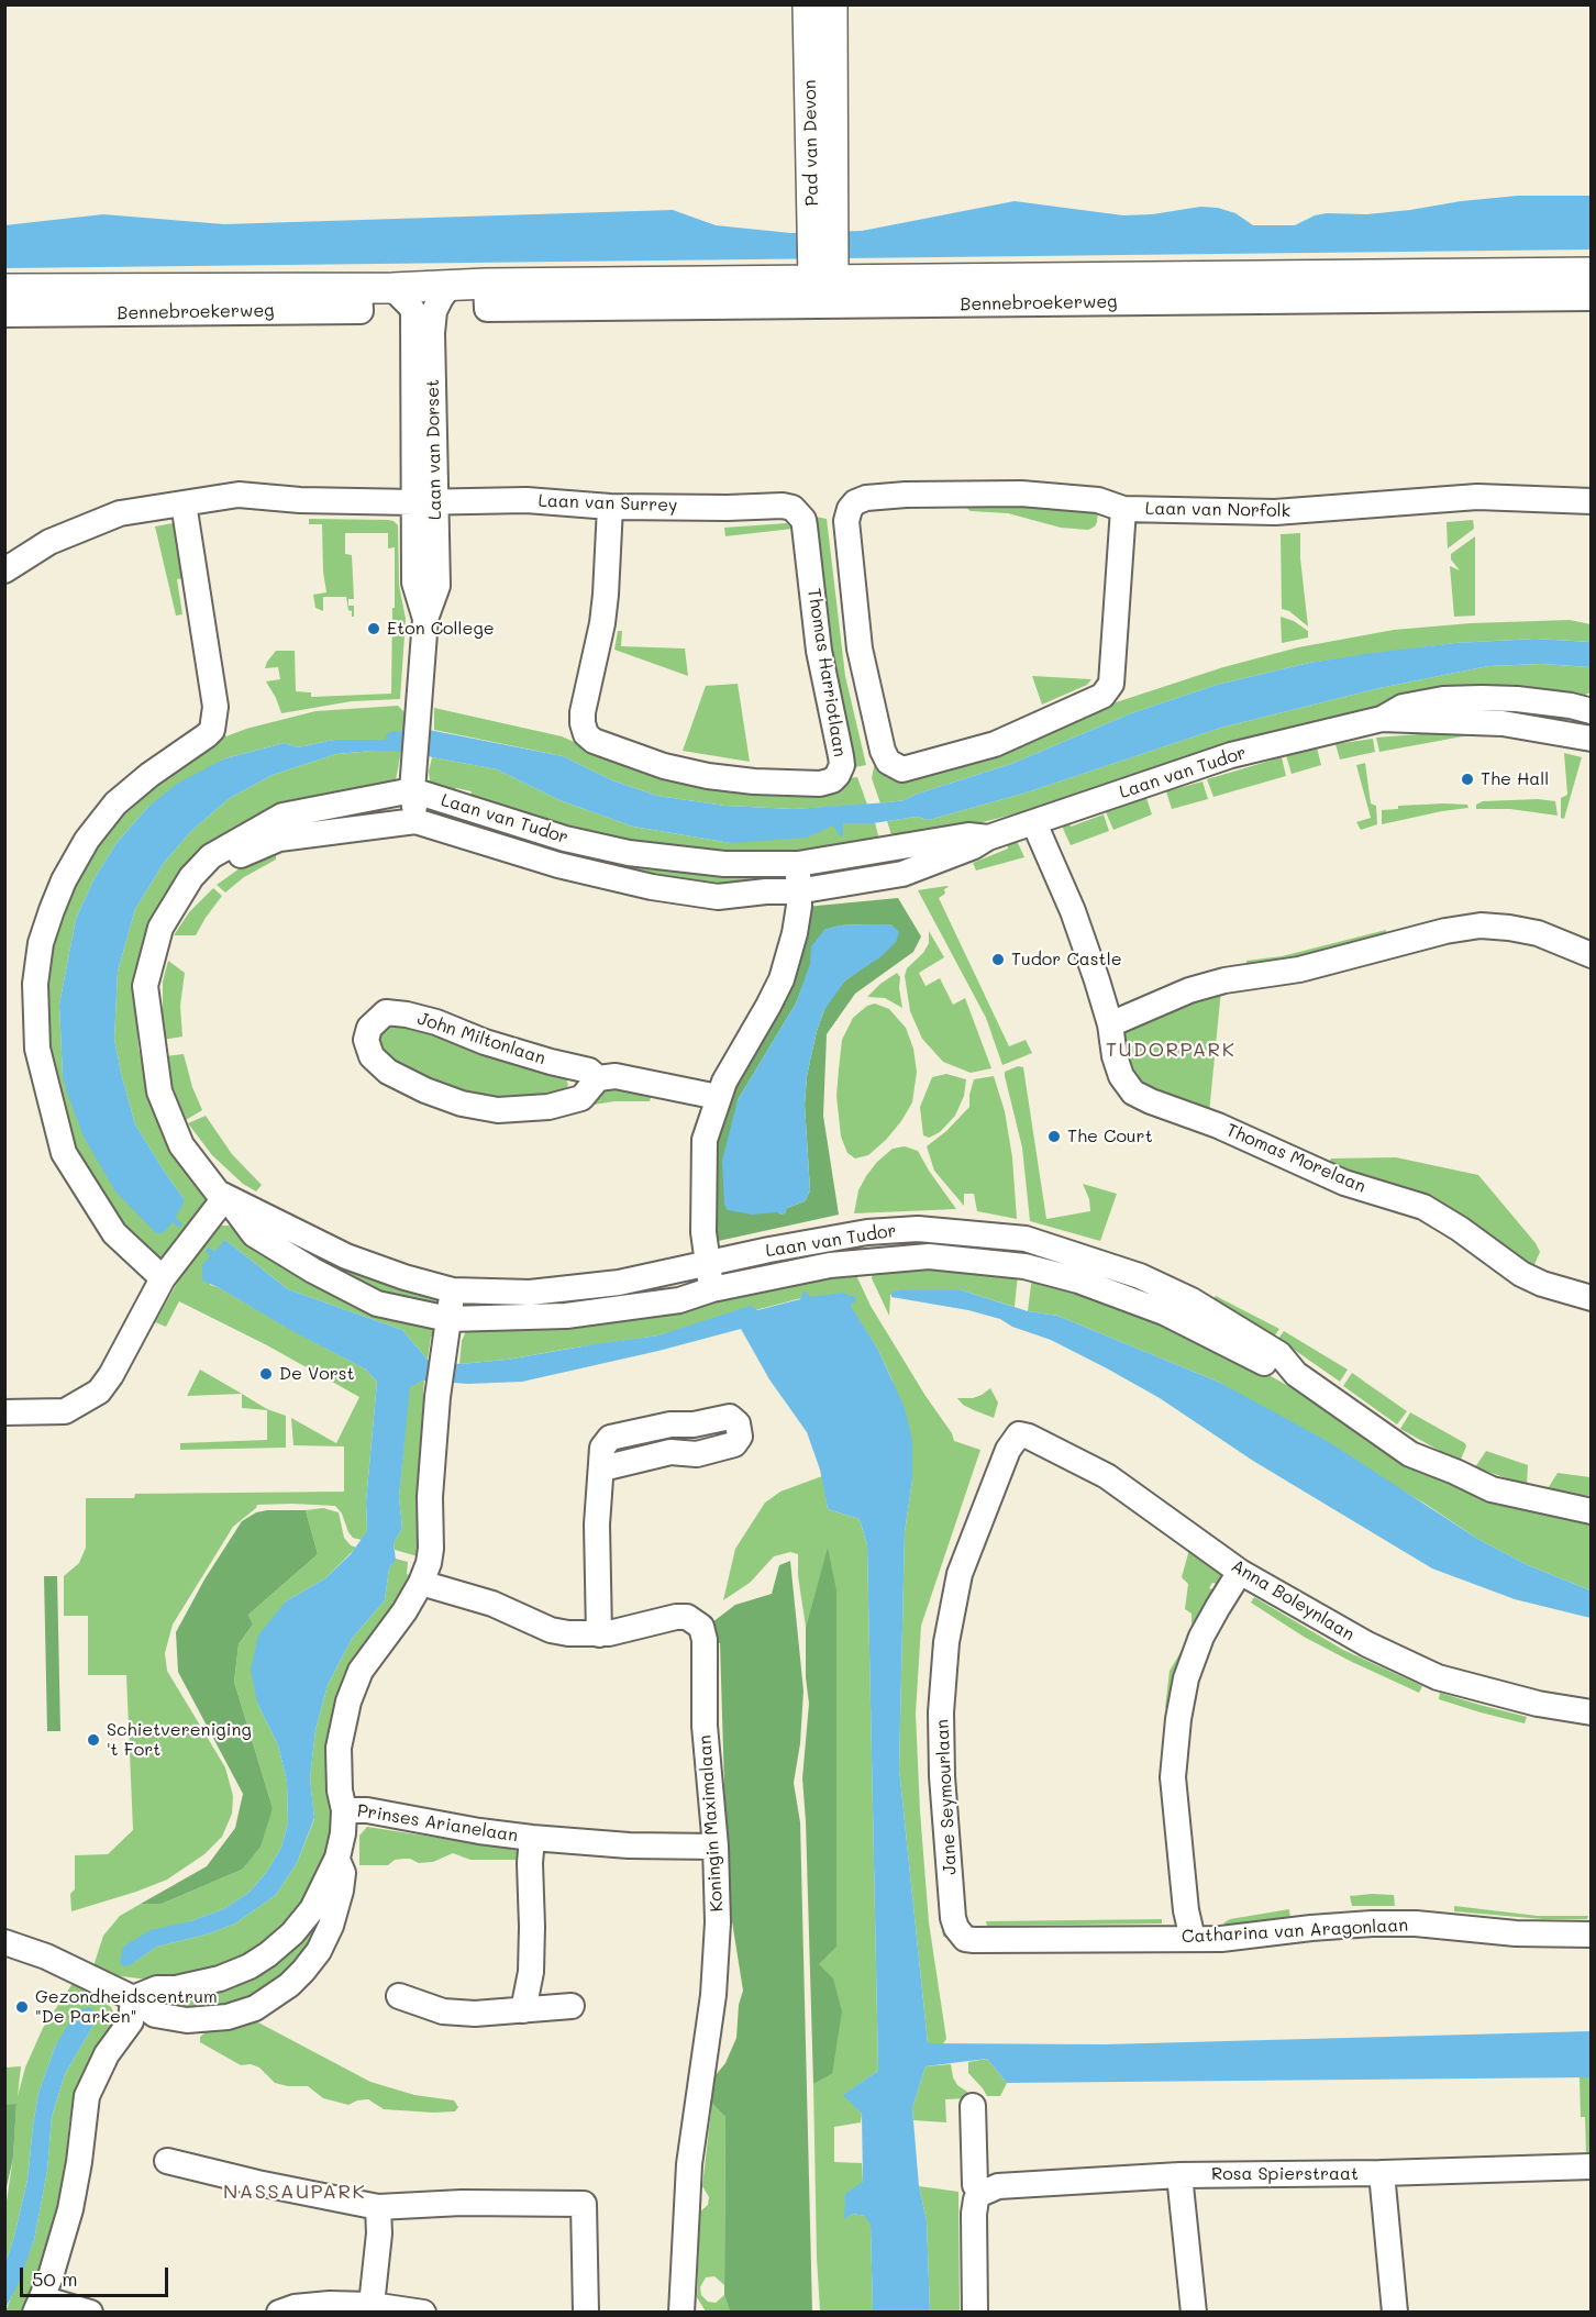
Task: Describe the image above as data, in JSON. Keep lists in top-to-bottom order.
{
  "streets": {
    "street": [
      "Pad van Devon",
      "Bennebroekerweg",
      "Laan van Dorset",
      "Laan van Surrey",
      "Laan van Norfolk",
      "Thomas Harriotlaan",
      "Laan van Tudor",
      "John Miltonlaan",
      "Thomas Morelaan",
      "Anna Boleynlaan",
      "Jane Seymourlaan",
      "Prinses Arianelaan",
      "Koningin Maximalaan",
      "Catharina van Aragonlaan",
      "Rosa Spierstraat"
    ]
  },
  "crossings": [
    ["Pad van Devon", "Bennebroekerweg"],
    ["Bennebroekerweg", "Laan van Dorset"],
    ["Laan van Dorset", "Laan van Surrey"],
    ["Laan van Dorset", "Laan van Tudor"],
    ["Laan van Surrey", "Thomas Harriotlaan"],
    ["Laan van Tudor", "Thomas Morelaan"],
    ["Anna Boleynlaan", "Jane Seymourlaan"],
    ["Jane Seymourlaan", "Catharina van Aragonlaan"],
    ["Prinses Arianelaan", "Koningin Maximalaan"]
  ],
  "districts": ["TUDORPARK", "NASSAUPARK"],
  "places": [
    "Eton College",
    "The Hall",
    "Tudor Castle",
    "The Court",
    "De Vorst",
    "Schietvereniging 't Fort",
    "Gezondheidscentrum \"De Parken\""
  ],
  "scale_bar": "50 m"
}
